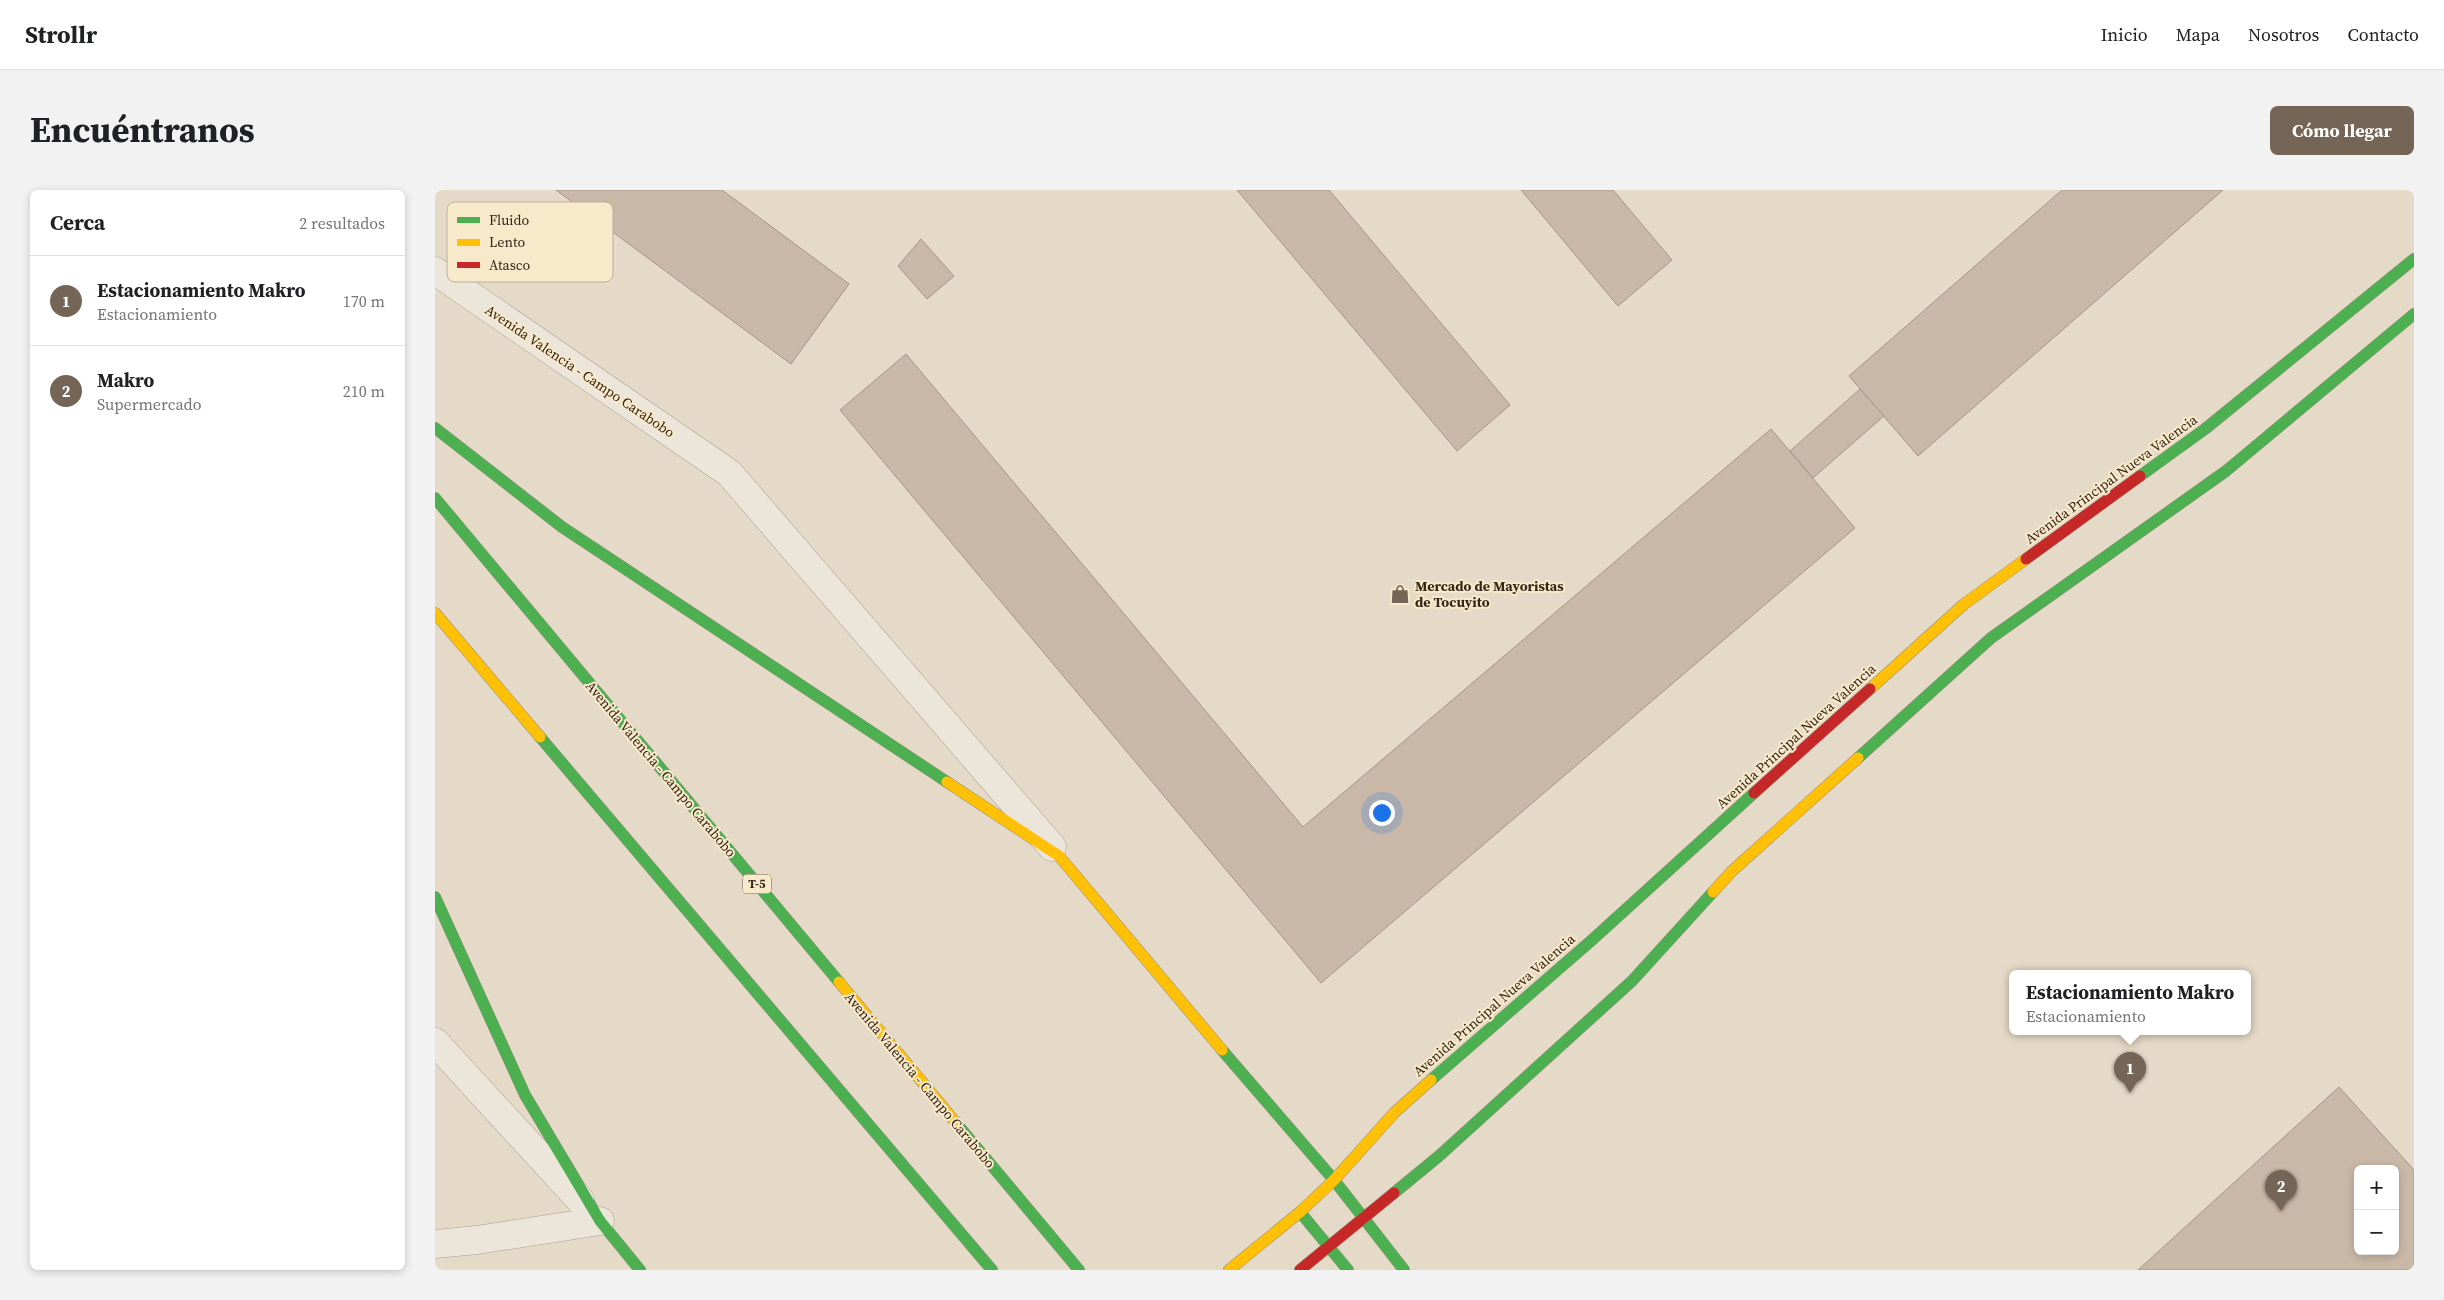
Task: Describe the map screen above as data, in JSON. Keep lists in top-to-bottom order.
{
  "streets": {
    "main road": ["Avenida Valencia - Campo Carabobo", "Avenida Principal Nueva Valencia", "T-5"]
  },
  "places": {
    "shop": ["Mercado de Mayoristas de Tocuyito"]
  },
  "legend": ["Fluido", "Lento", "Atasco"],
  "page": {
    "header": "Strollr",
    "nav": [
      "Inicio",
      "Mapa",
      "Nosotros",
      "Contacto"
    ],
    "title": "Encuéntranos",
    "buttons": "Cómo llegar",
    "heading": ["Cerca", "2 resultados"],
    "list": [
      {
        "mark": "1",
        "name": "Estacionamiento Makro",
        "note": "Estacionamiento",
        "value": "170 m"
      },
      {
        "mark": "2",
        "name": "Makro",
        "note": "Supermercado",
        "value": "210 m"
      }
    ],
    "popup": ["Estacionamiento Makro", "Estacionamiento"],
    "pins": ["1", "2"],
    "map_buttons": ["+", "−"]
  }
}
